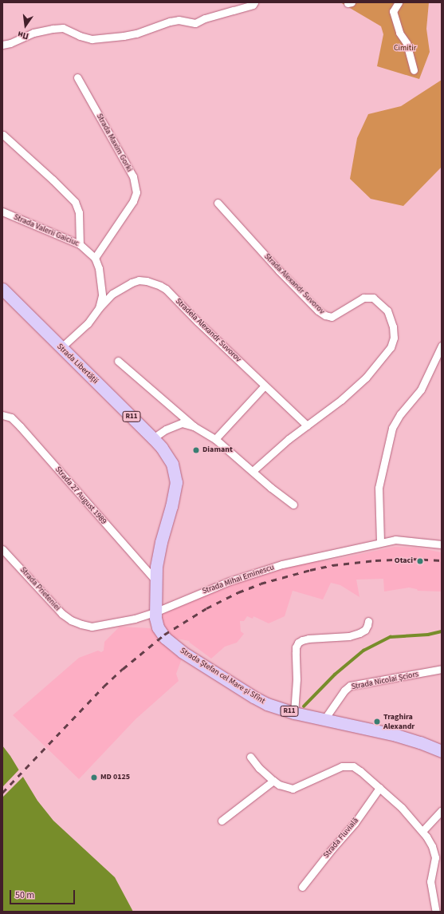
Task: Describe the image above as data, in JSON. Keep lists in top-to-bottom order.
{
  "streets": {
    "main road": ["Strada Libertății", "R11", "Strada Ştefan cel Mare şi Sfînt"],
    "street": [
      "Strada Maxim Gorki",
      "Strada Valerii Gaiciuc",
      "Strada Alexandr Suvorov",
      "Stradela Alexandr Suvorov",
      "Strada 27 August 1989",
      "Strada Mihai Eminescu",
      "Strada Prieteniei",
      "Strada Nicolai Șciors",
      "Strada Fluvială"
    ]
  },
  "crossings": [
    ["Strada Maxim Gorki", "Strada Valerii Gaiciuc"],
    ["Strada Alexandr Suvorov", "Stradela Alexandr Suvorov"],
    ["Strada Libertății", "R11"],
    ["Strada Libertății", "Strada 27 August 1989"],
    ["R11", "Strada 27 August 1989"],
    ["R11", "Strada Mihai Eminescu"],
    ["R11", "Strada Prieteniei"],
    ["R11", "Strada Ştefan cel Mare şi Sfînt"],
    ["Strada Mihai Eminescu", "Strada Prieteniei"],
    ["Strada Mihai Eminescu", "Strada Ştefan cel Mare şi Sfînt"],
    ["Strada Prieteniei", "Strada Ştefan cel Mare şi Sfînt"],
    ["Strada Ştefan cel Mare şi Sfînt", "Strada Nicolai Șciors"]
  ],
  "parks": ["Cimitir"],
  "places": [
    "Diamant",
    "Otaci",
    "Traghira Alexandr",
    "MD 0125"
  ],
  "scale_bar": "50 m",
  "north": "bottom"
}
